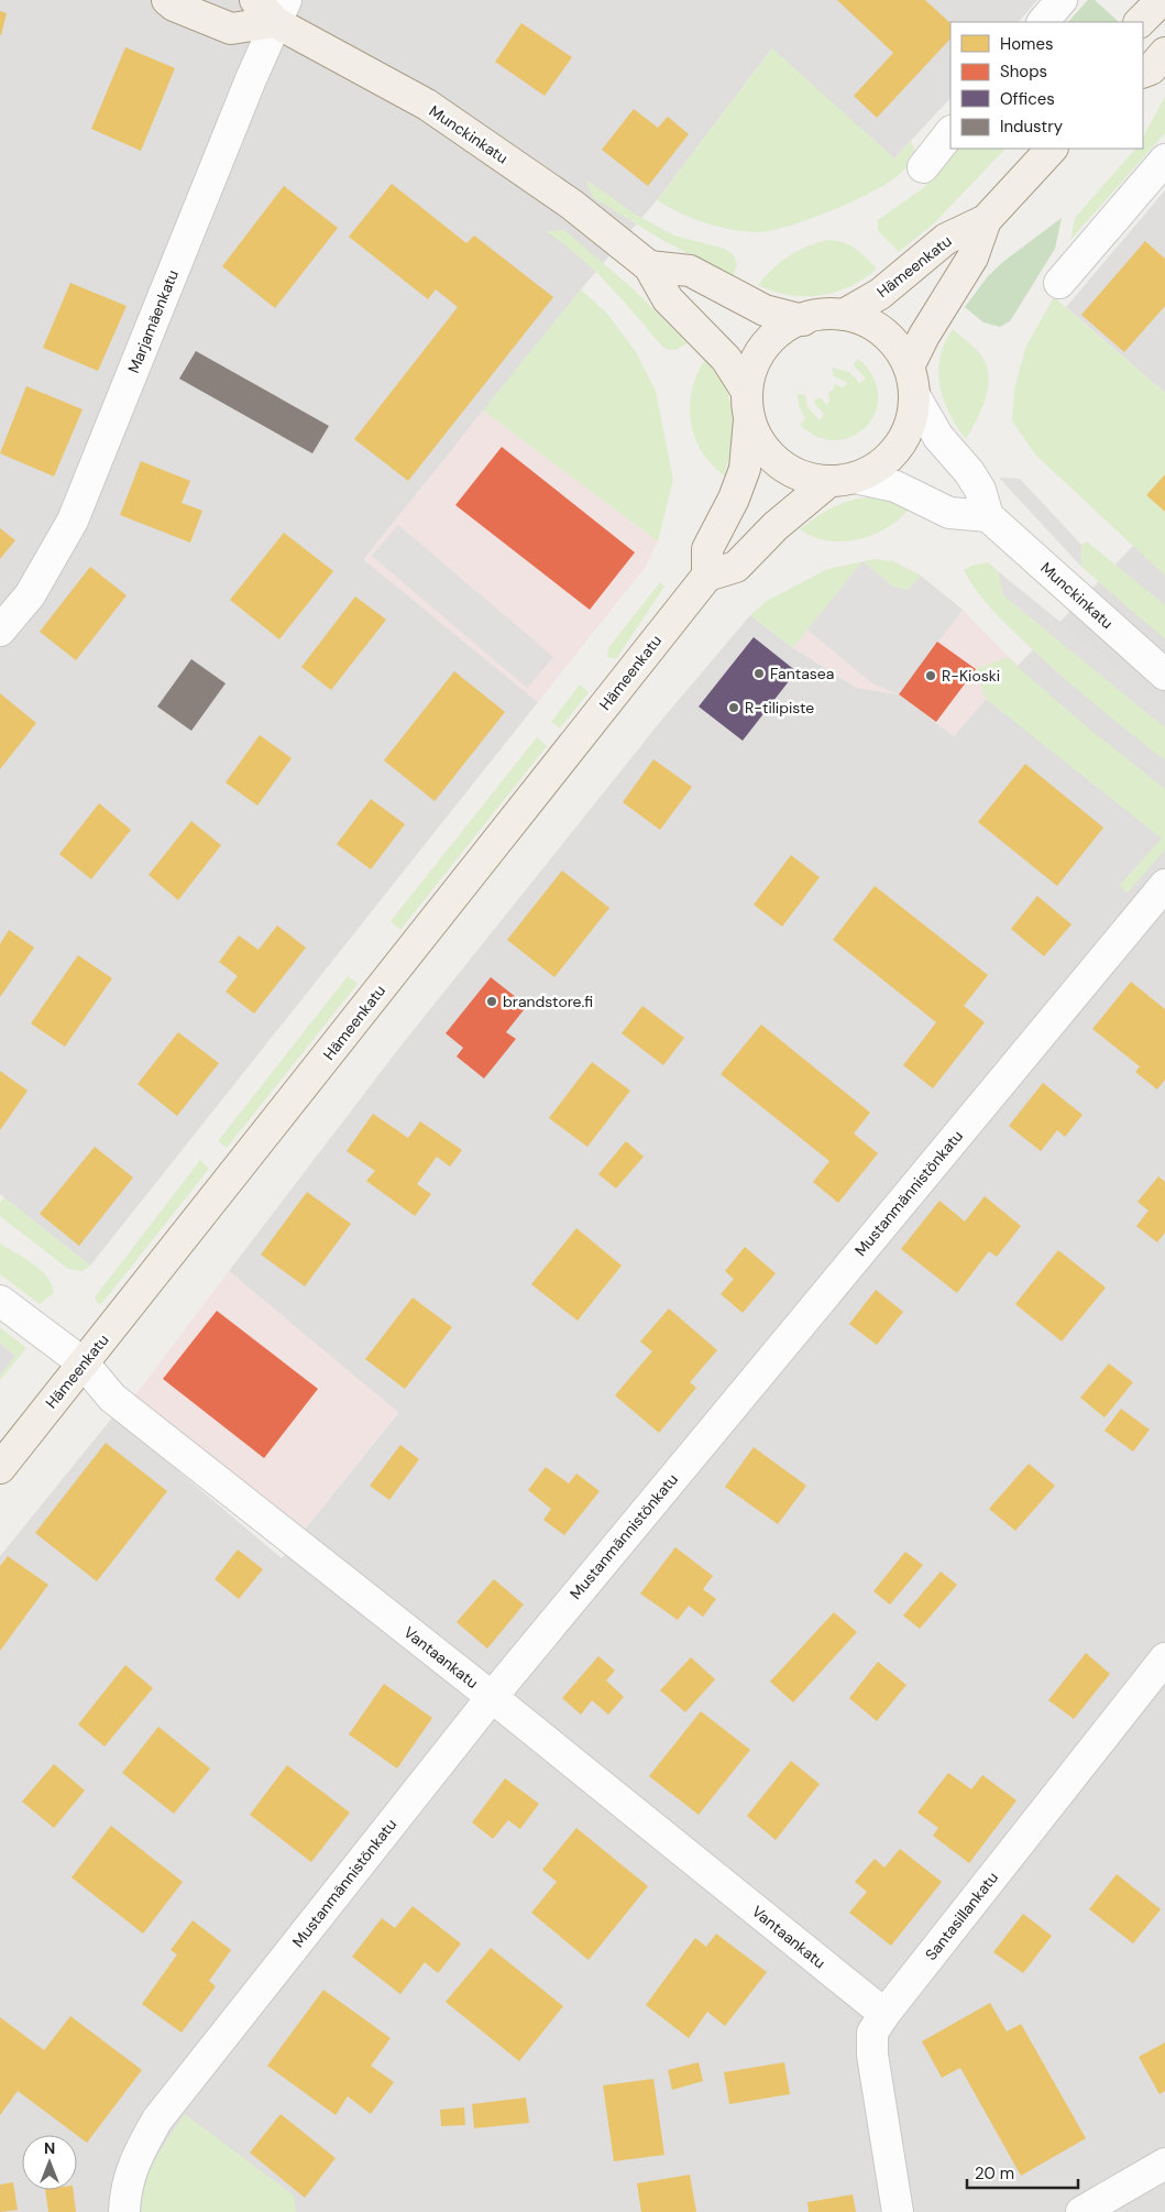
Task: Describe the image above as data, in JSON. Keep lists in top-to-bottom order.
{
  "streets": {
    "main road": ["Munckinkatu", "Hämeenkatu"],
    "street": [
      "Marjamäenkatu",
      "Mustanmännistönkatu",
      "Vantaankatu",
      "Santasillankatu"
    ]
  },
  "crossings": [
    ["Munckinkatu", "Hämeenkatu"],
    ["Munckinkatu", "Marjamäenkatu"],
    ["Hämeenkatu", "Vantaankatu"],
    ["Mustanmännistönkatu", "Vantaankatu"],
    ["Vantaankatu", "Santasillankatu"]
  ],
  "places": [
    "Fantasea",
    "R-Kioski",
    "R-tilipiste",
    "brandstore.fi"
  ],
  "legend": [
    "Homes",
    "Shops",
    "Offices",
    "Industry"
  ],
  "scale_bar": "20 m",
  "north": "top"
}
